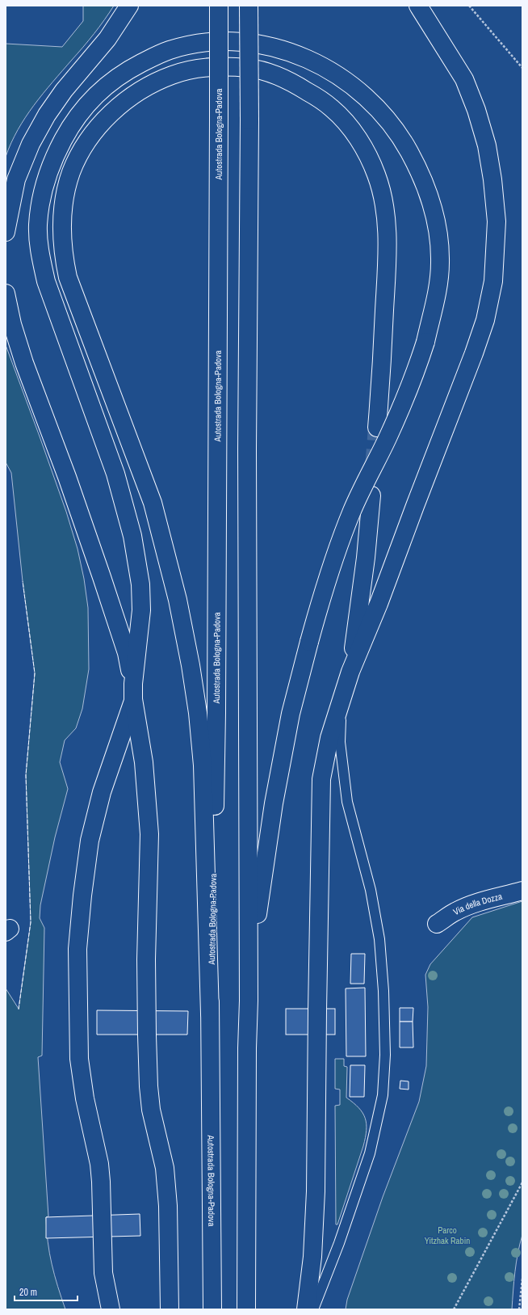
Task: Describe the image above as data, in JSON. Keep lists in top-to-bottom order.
{
  "streets": {
    "main road": ["Autostrada Bologna-Padova", "Via della Dozza"]
  },
  "parks": ["Parco Yitzhak Rabin"],
  "scale_bar": "20 m"
}
